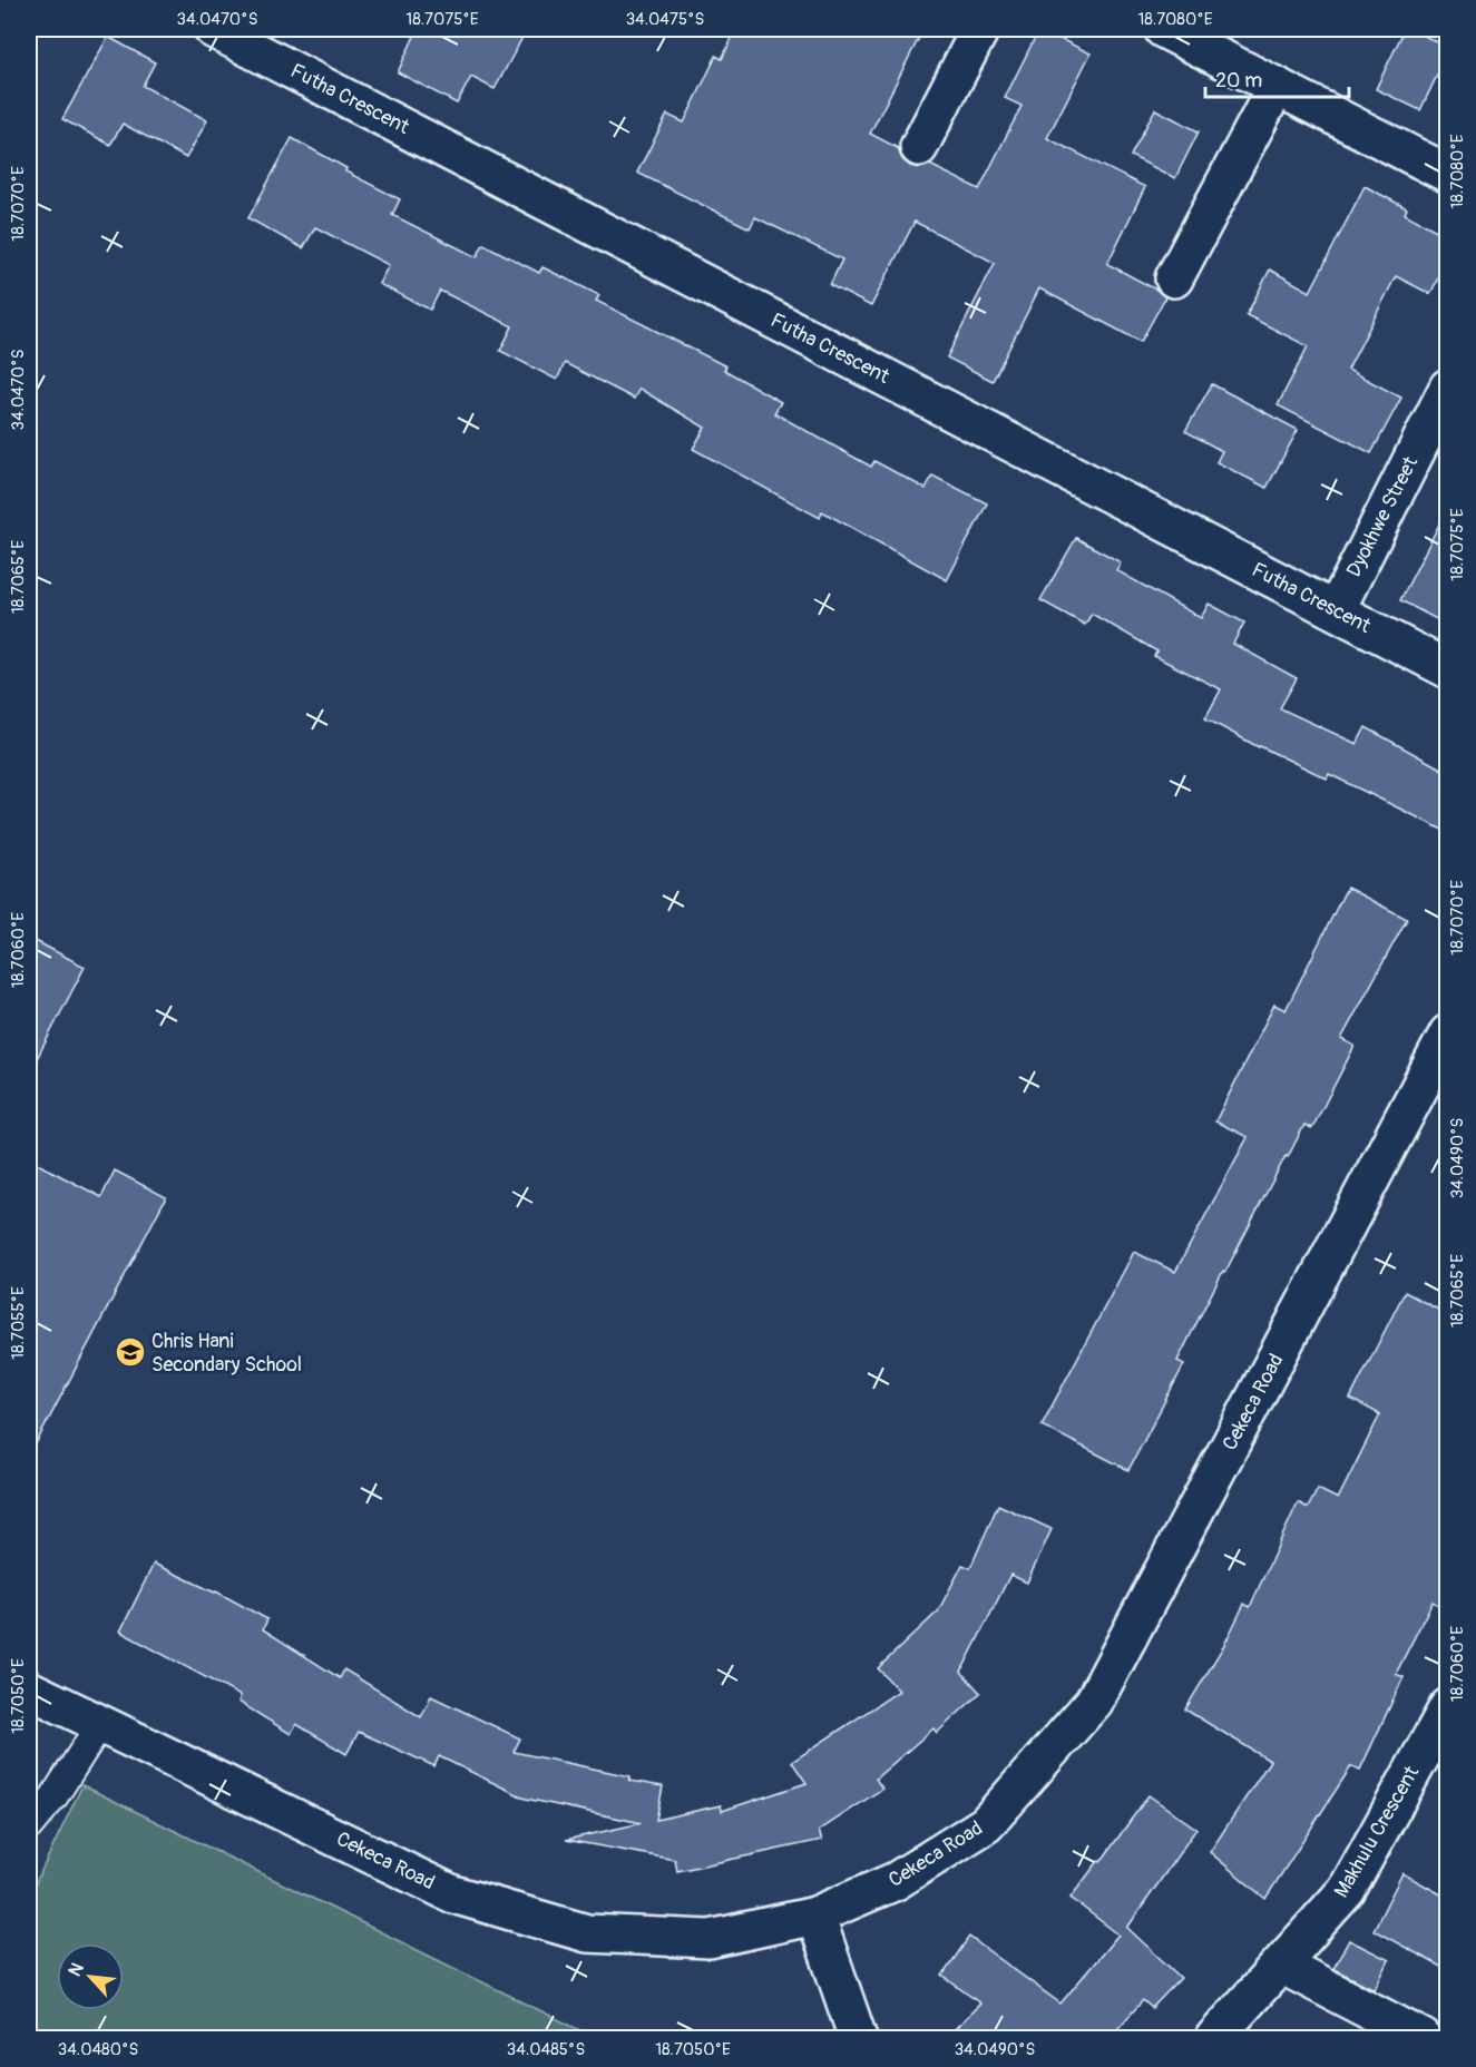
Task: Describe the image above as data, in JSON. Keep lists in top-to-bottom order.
{
  "streets": {
    "street": [
      "Futha Crescent",
      "Dyokhwe Street",
      "Cekeca Road",
      "Makhulu Crescent"
    ]
  },
  "crossings": [
    ["Futha Crescent", "Dyokhwe Street"]
  ],
  "places": {
    "school or university": ["Chris Hani Secondary School"]
  },
  "scale_bar": "20 m",
  "north": "top left",
  "coordinates": [
    "34.0470°S",
    "18.7075°E",
    "34.0475°S",
    "18.7080°E",
    "18.7070°E",
    "18.7065°E",
    "18.7060°E",
    "34.0490°S",
    "18.7055°E",
    "18.7050°E",
    "34.0480°S",
    "34.0485°S"
  ]
}
